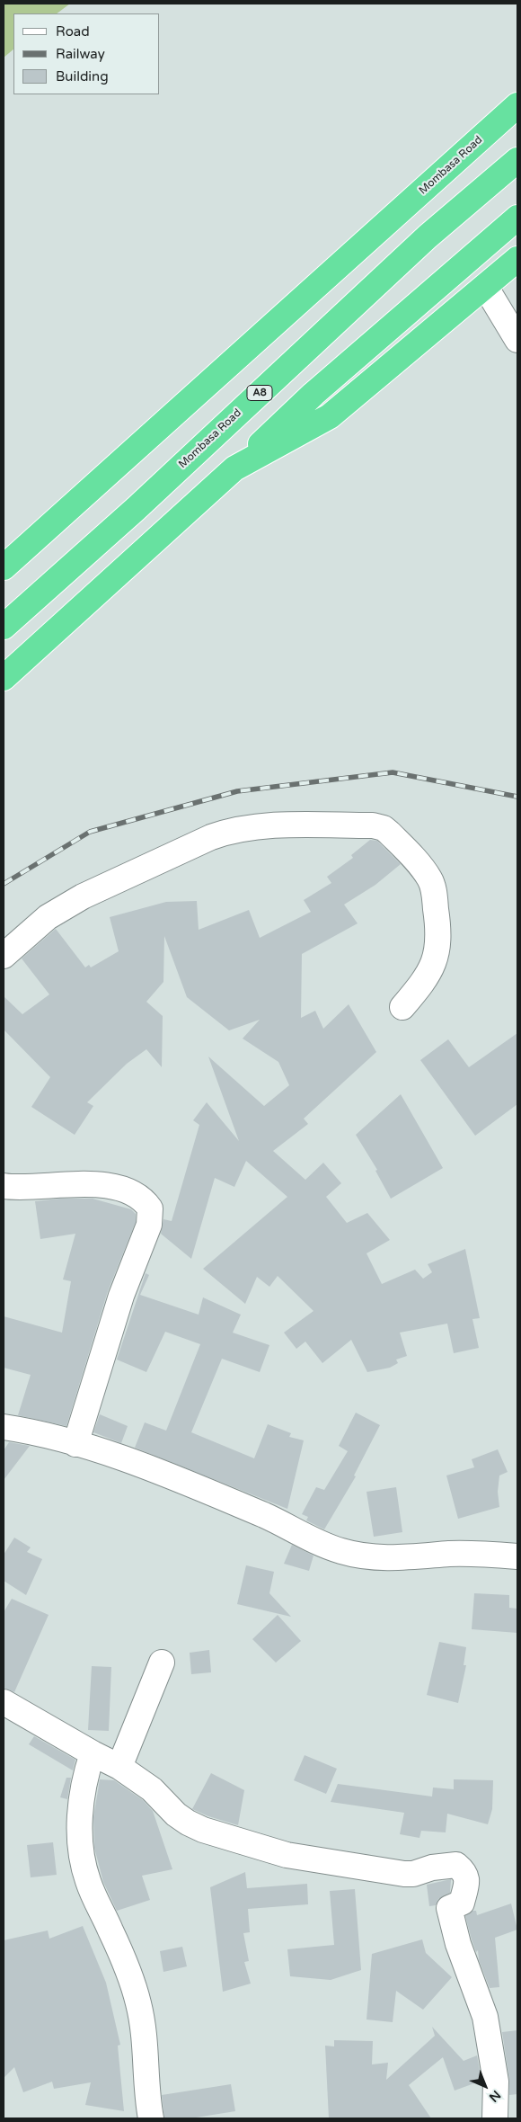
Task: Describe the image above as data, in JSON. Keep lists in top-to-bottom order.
{
  "streets": {
    "highway": ["Mombasa Road", "A8"]
  },
  "legend": ["Road", "Railway", "Building"],
  "north": "bottom right"
}
